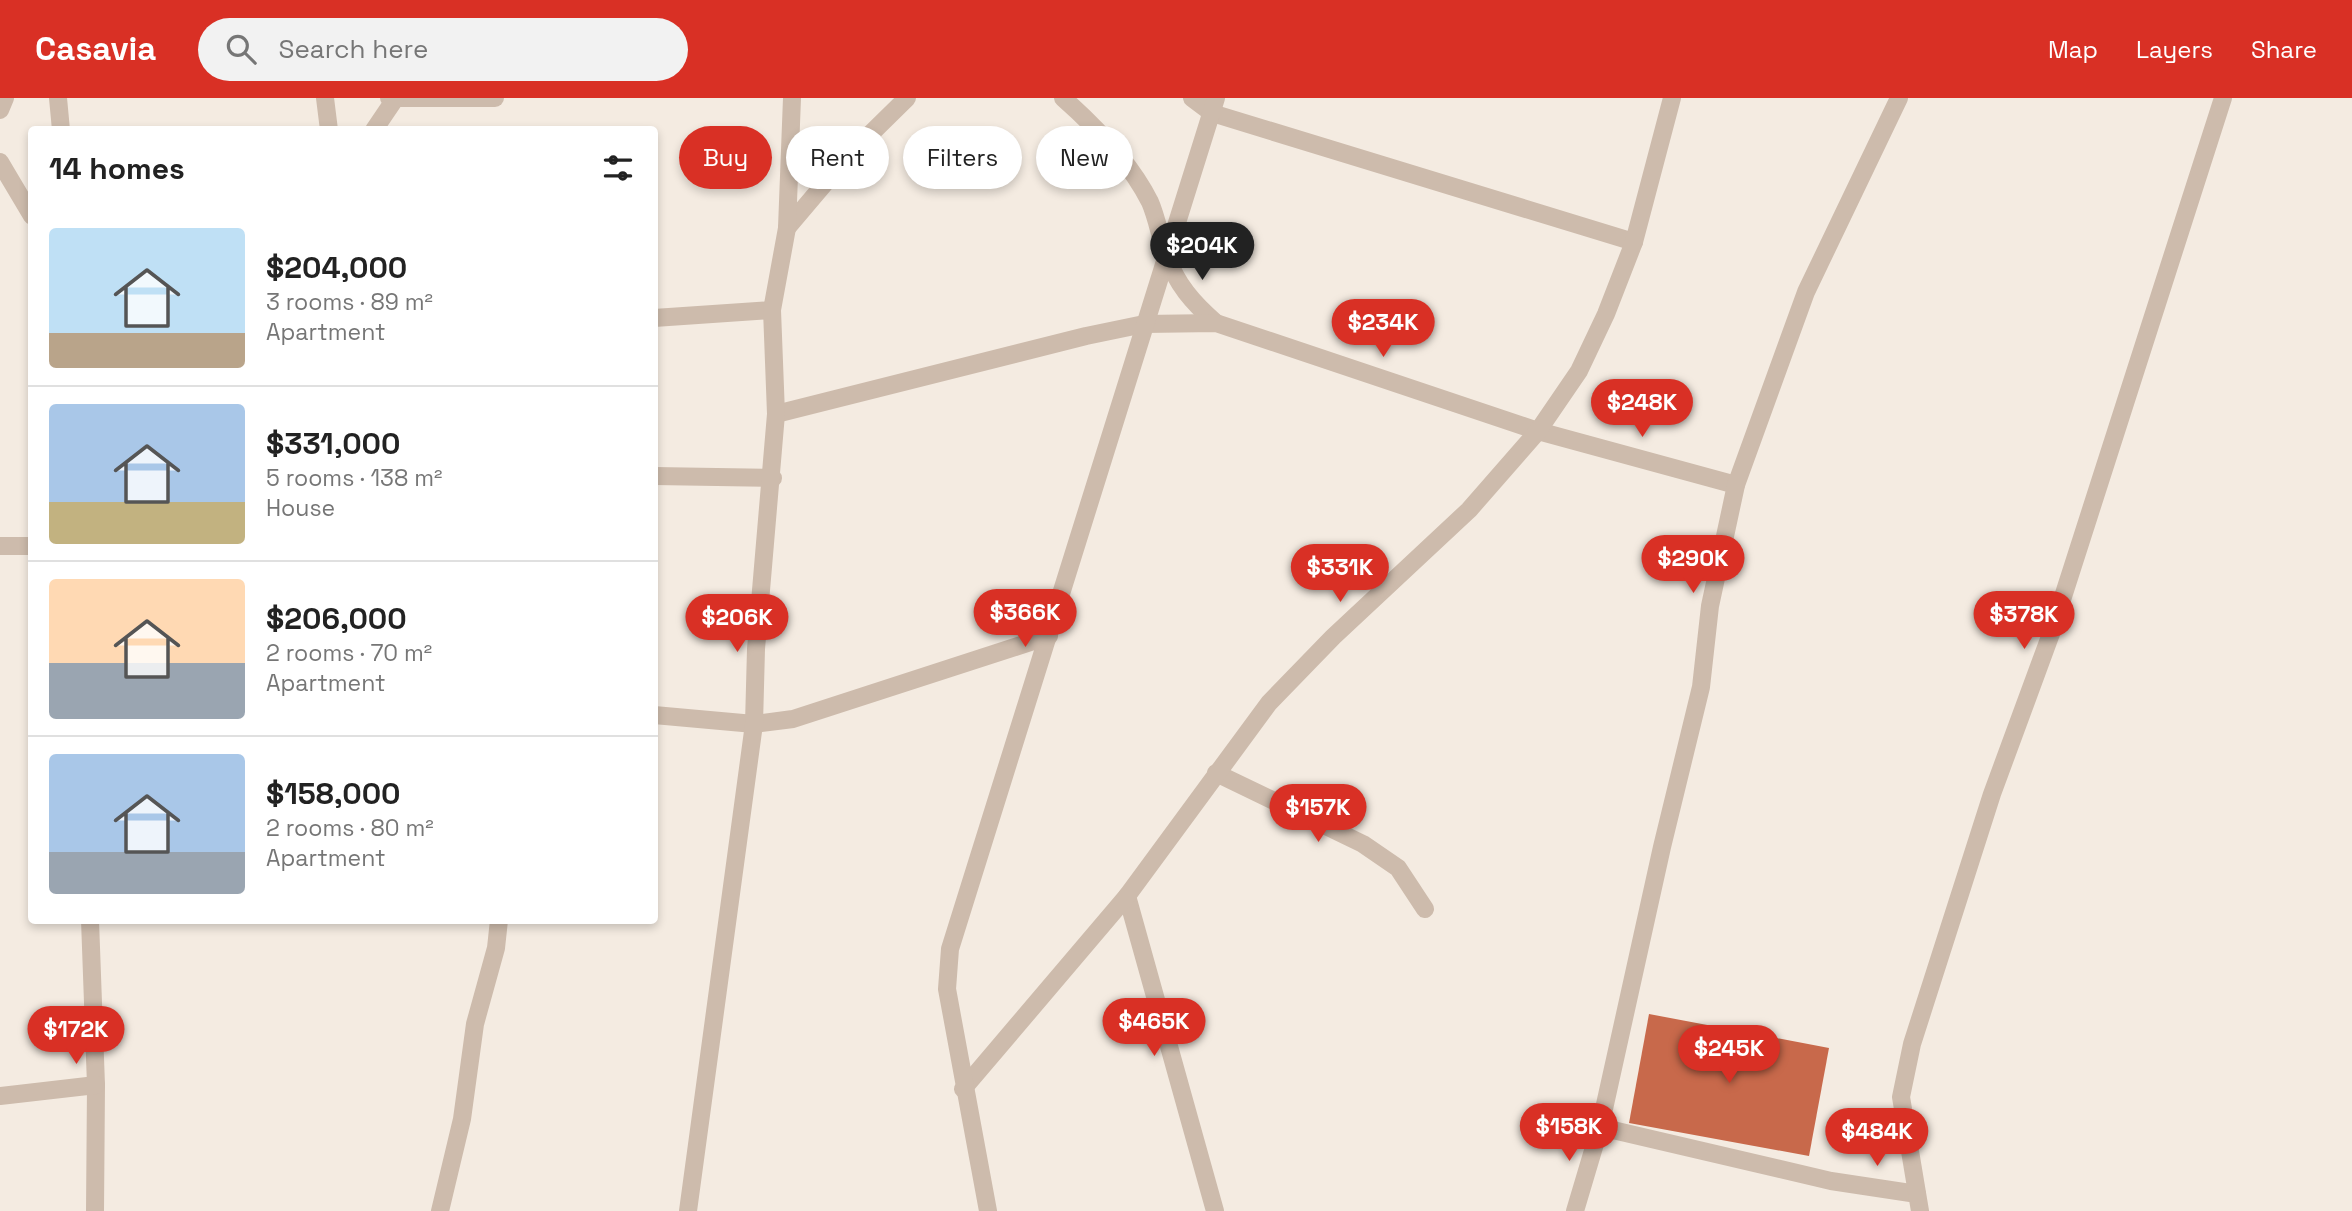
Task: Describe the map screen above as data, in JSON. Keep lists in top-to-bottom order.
{
  "page": {
    "header": "Casavia",
    "search": "Search here",
    "nav": ["Map", "Layers", "Share"],
    "chip": [
      "Buy",
      "Rent",
      "Filters",
      "New"
    ],
    "heading": "14 homes",
    "list": [
      {
        "name": "$204,000",
        "note": "3 rooms · 89 m² · Apartment"
      },
      {
        "name": "$331,000",
        "note": "5 rooms · 138 m² · House"
      },
      {
        "name": "$206,000",
        "note": "2 rooms · 70 m² · Apartment"
      },
      {
        "name": "$158,000",
        "note": "2 rooms · 80 m² · Apartment"
      }
    ],
    "price": [
      "$204K",
      "$234K",
      "$248K",
      "$290K",
      "$331K",
      "$366K",
      "$378K",
      "$206K",
      "$157K",
      "$465K",
      "$172K",
      "$245K",
      "$158K",
      "$484K"
    ]
  }
}
